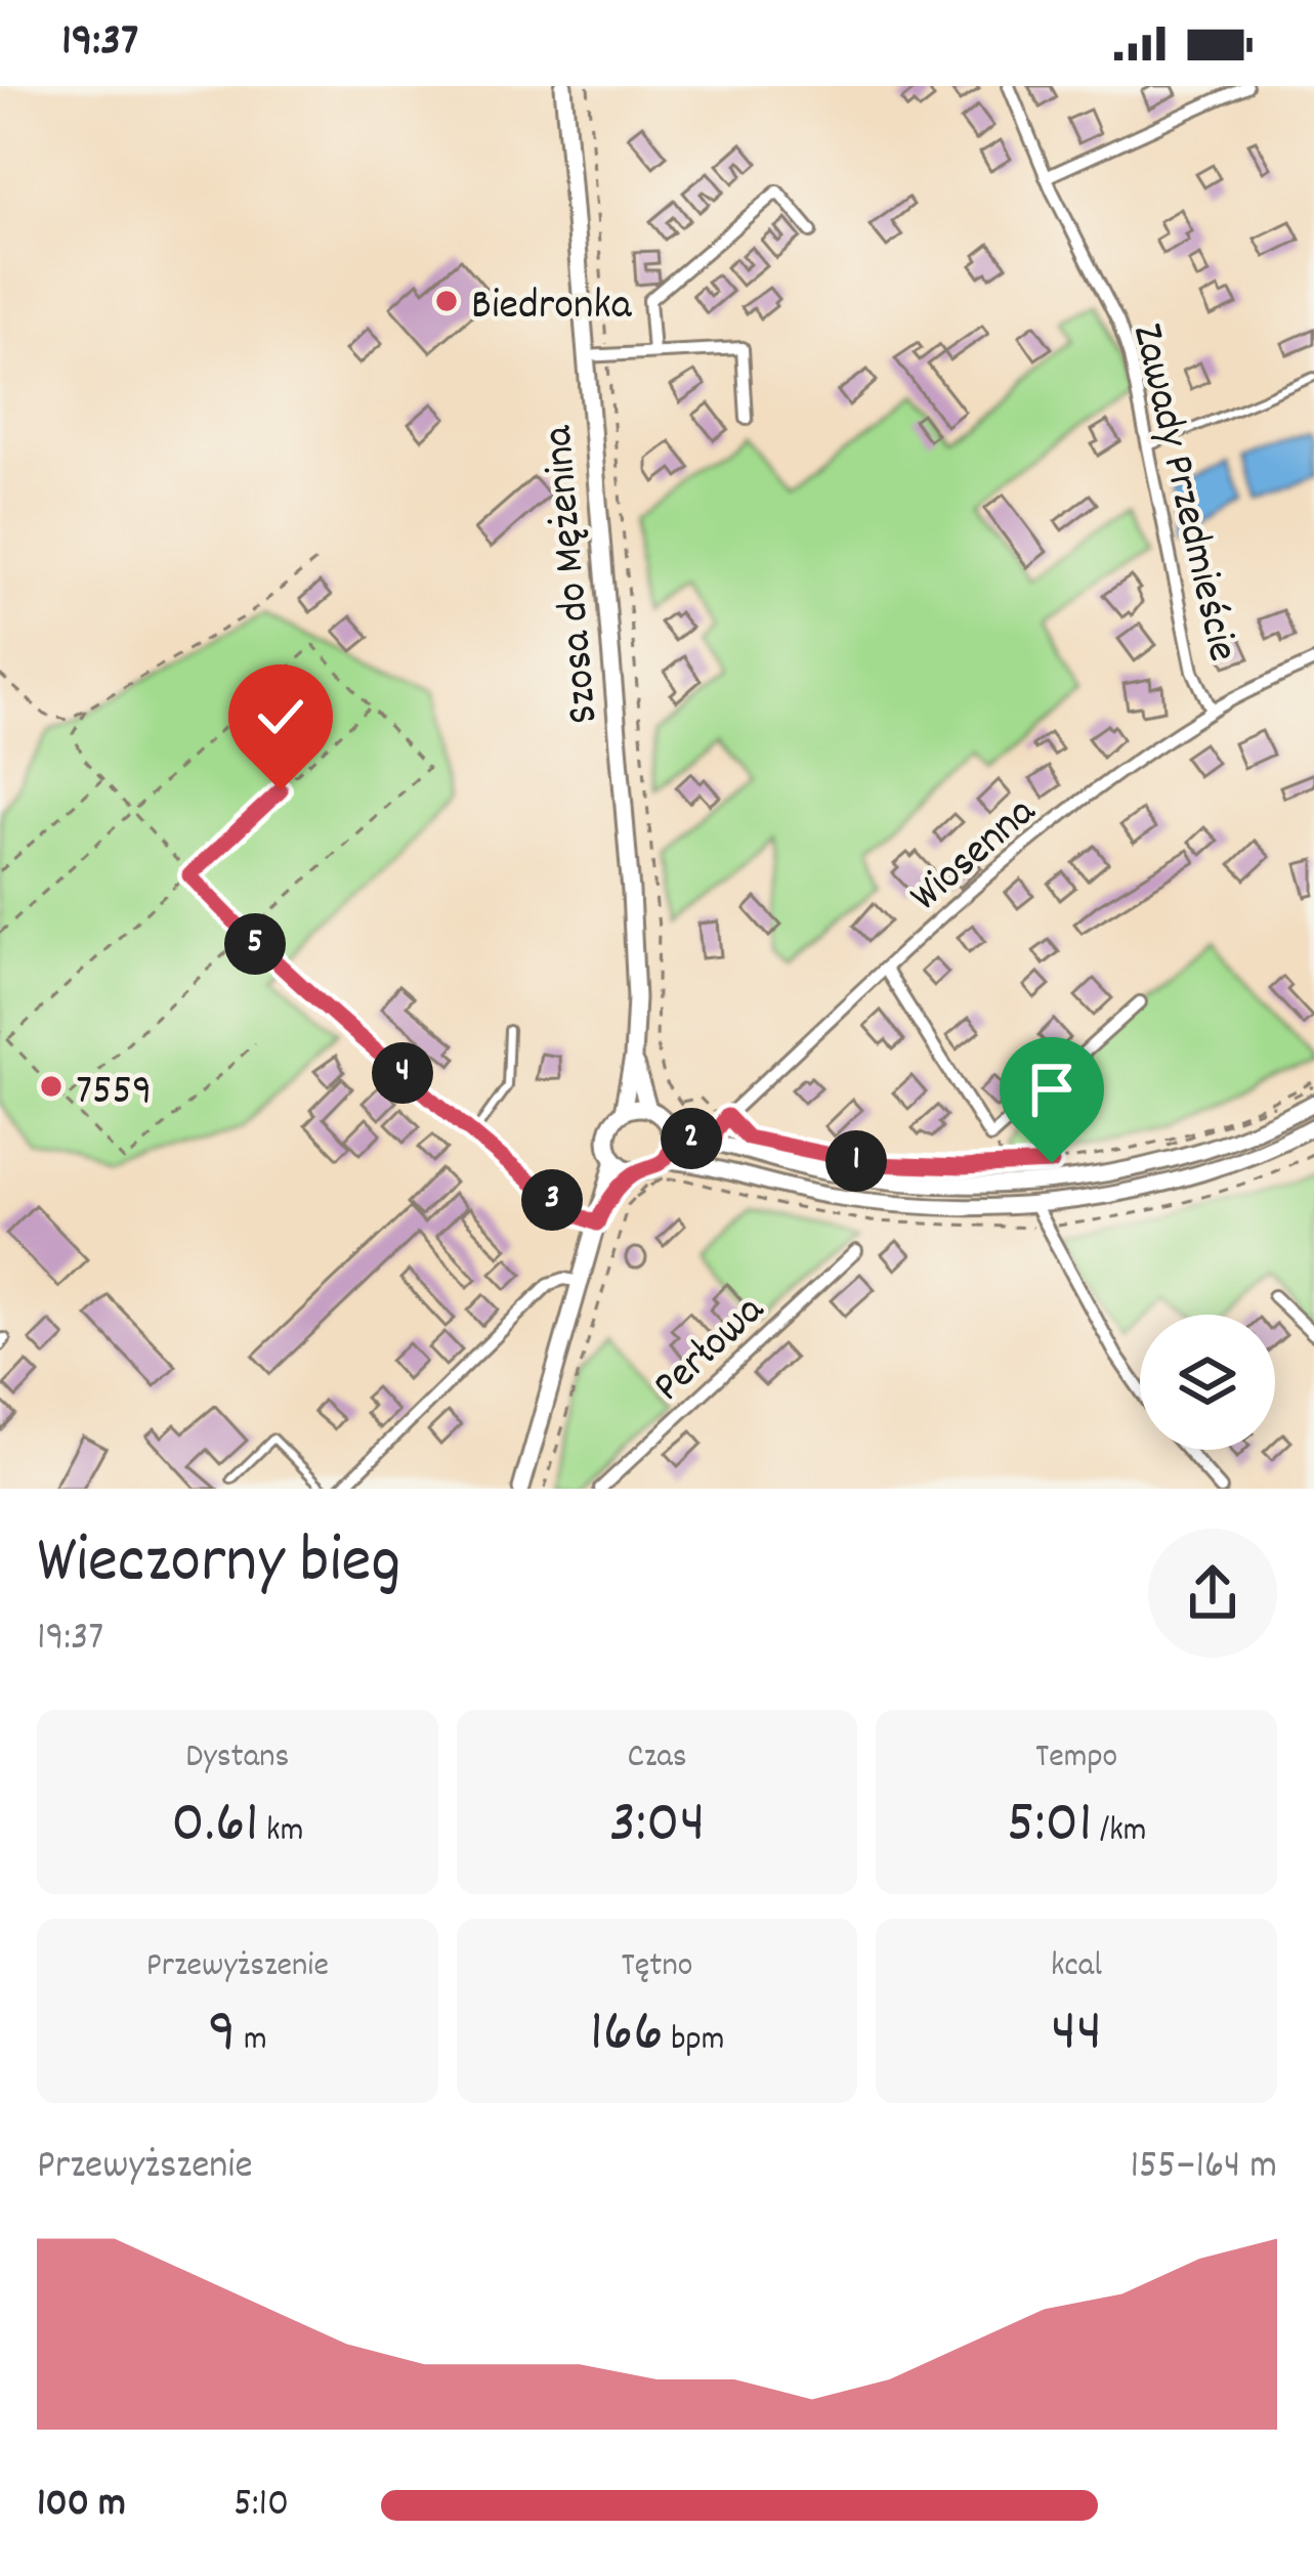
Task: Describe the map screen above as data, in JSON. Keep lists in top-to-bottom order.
{
  "streets": {
    "main road": ["Szosa do Mężenina"],
    "street": ["Zawady Przedmieście", "Wiosenna", "Perłowa"]
  },
  "crossings": [
    ["Zawady Przedmieście", "Wiosenna"]
  ],
  "places": ["Biedronka", "7559"],
  "page": {
    "status": "19:37",
    "pins": [
      "5",
      "4",
      "2",
      "1",
      "3"
    ],
    "heading": ["Wieczorny bieg", "19:37"],
    "stats": [
      ["Dystans", "0.61 km"],
      ["Czas", "3:04"],
      ["Tempo", "5:01 /km"],
      ["Przewyższenie", "9 m"],
      ["Tętno", "166 bpm"],
      ["kcal", "44"]
    ],
    "chart": ["Przewyższenie", "155–164 m"],
    "list": [
      {
        "name": "100 m",
        "note": "5:10"
      }
    ]
  }
}
